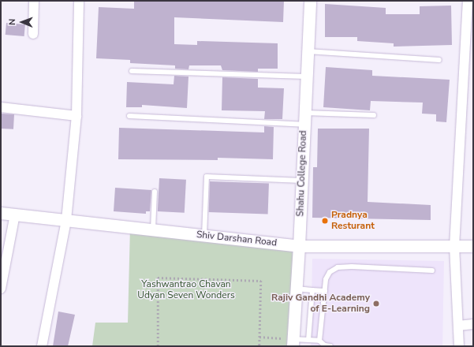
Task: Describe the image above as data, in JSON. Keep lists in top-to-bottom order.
{
  "streets": {
    "street": ["Shahu College Road", "Shiv Darshan Road"]
  },
  "crossings": [
    ["Shahu College Road", "Shiv Darshan Road"]
  ],
  "parks": ["Yashwantrao Chavan Udyan Seven Wonders"],
  "places": ["Pradnya Resturant", "Rajiv Gandhi Academy of E-Learning"],
  "north": "left"
}
